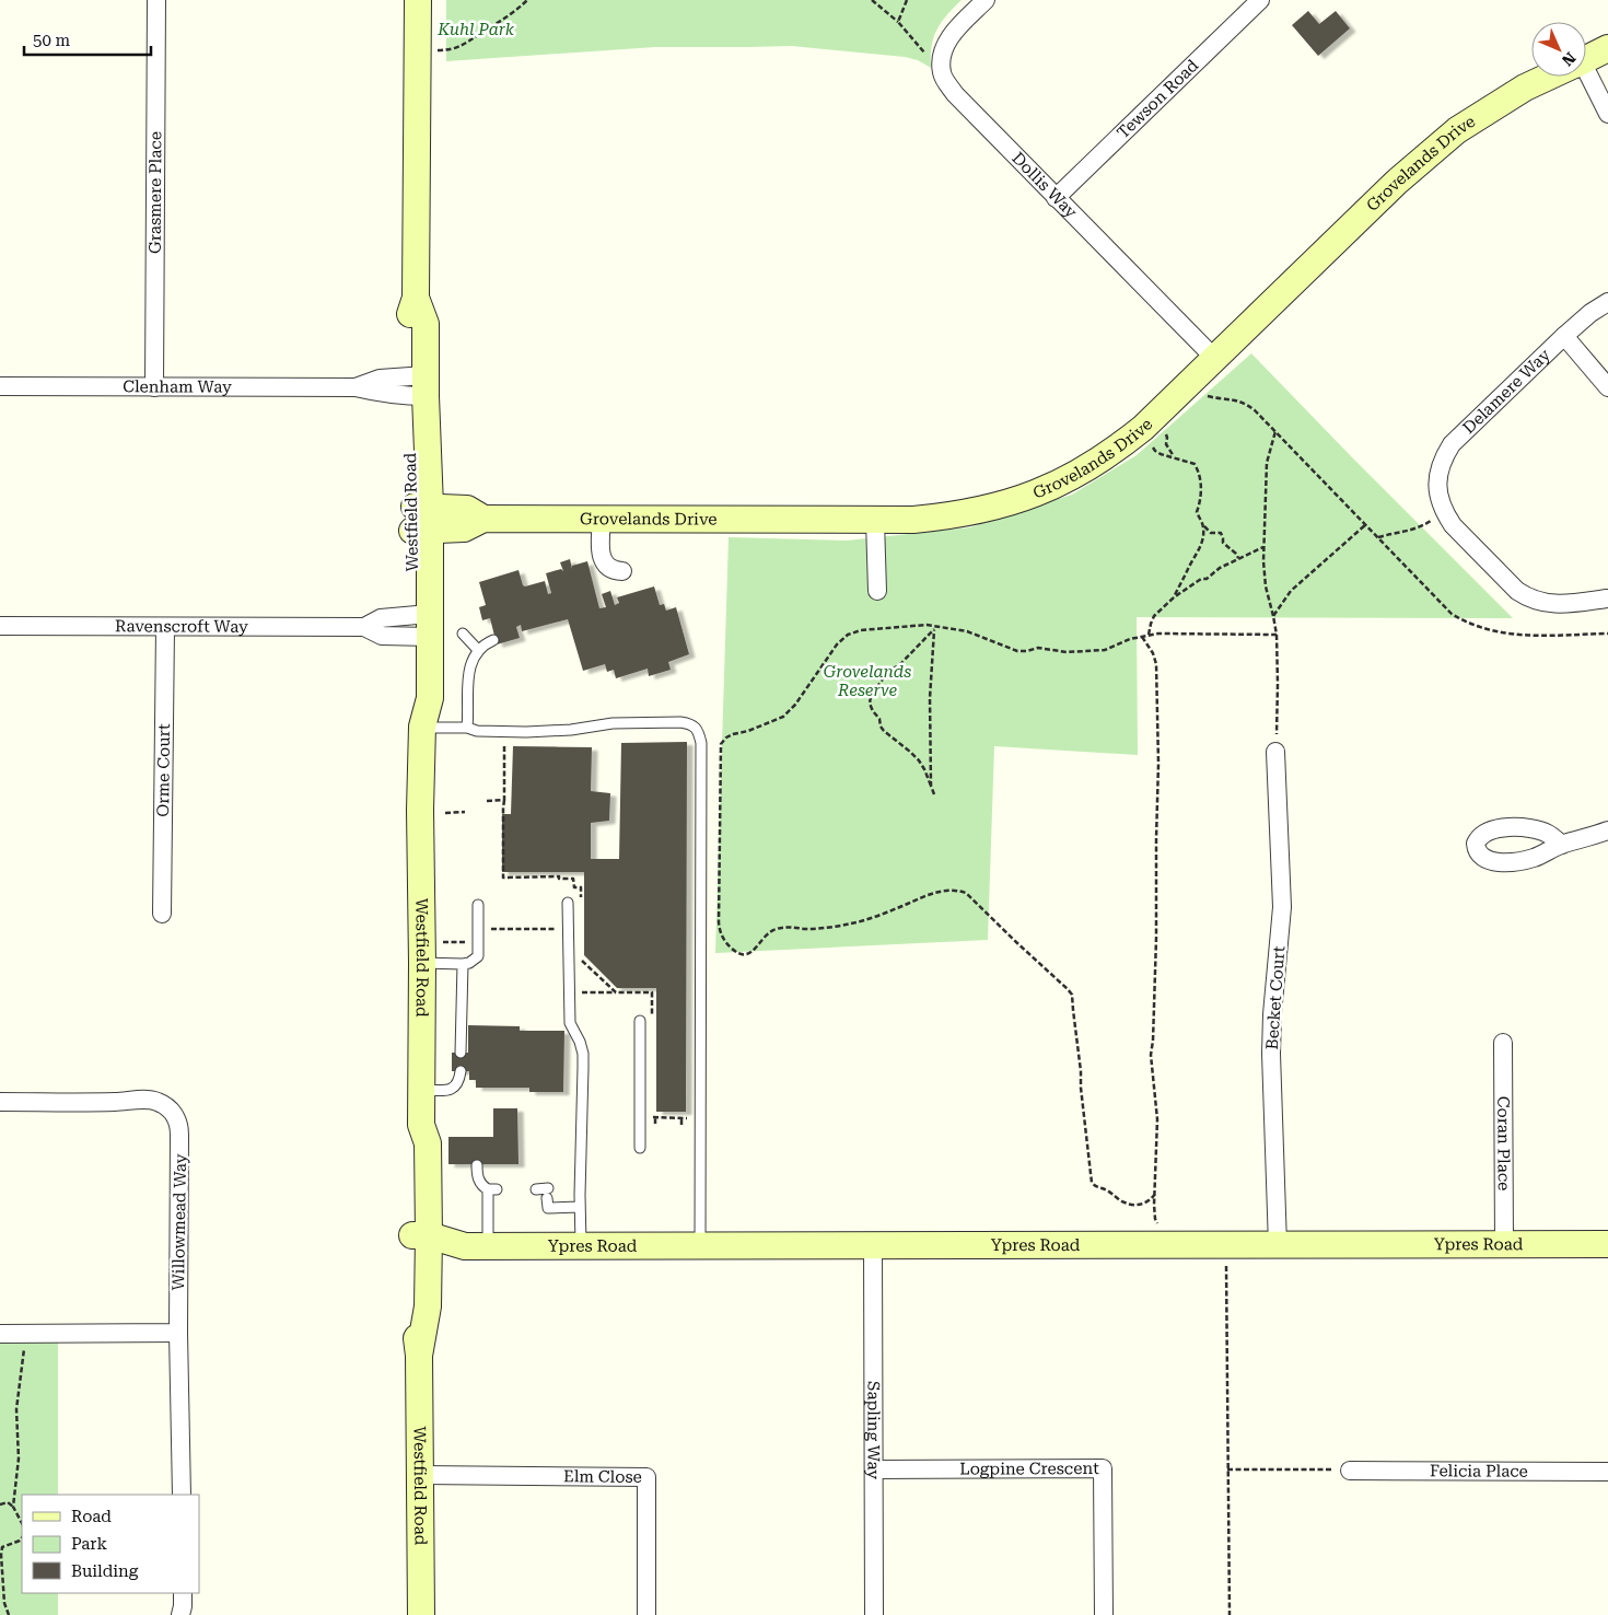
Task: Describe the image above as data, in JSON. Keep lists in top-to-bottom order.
{
  "streets": {
    "street": [
      "Tewson Road",
      "Grovelands Drive",
      "Dollis Way",
      "Grasmere Place",
      "Clenham Way",
      "Delamere Way",
      "Westfield Road",
      "Ravenscroft Way",
      "Orme Court",
      "Becket Court",
      "Coran Place",
      "Willowmead Way",
      "Ypres Road",
      "Sapling Way",
      "Logpine Crescent",
      "Felicia Place",
      "Elm Close"
    ]
  },
  "crossings": [
    ["Tewson Road", "Dollis Way"],
    ["Grovelands Drive", "Dollis Way"],
    ["Grovelands Drive", "Westfield Road"],
    ["Grasmere Place", "Clenham Way"],
    ["Clenham Way", "Westfield Road"],
    ["Westfield Road", "Ravenscroft Way"],
    ["Westfield Road", "Ypres Road"],
    ["Westfield Road", "Elm Close"],
    ["Ravenscroft Way", "Orme Court"],
    ["Becket Court", "Ypres Road"],
    ["Coran Place", "Ypres Road"],
    ["Ypres Road", "Sapling Way"],
    ["Sapling Way", "Logpine Crescent"]
  ],
  "parks": ["Kuhl Park", "Grovelands Reserve"],
  "legend": ["Road", "Park", "Building"],
  "scale_bar": "50 m",
  "north": "bottom right"
}
